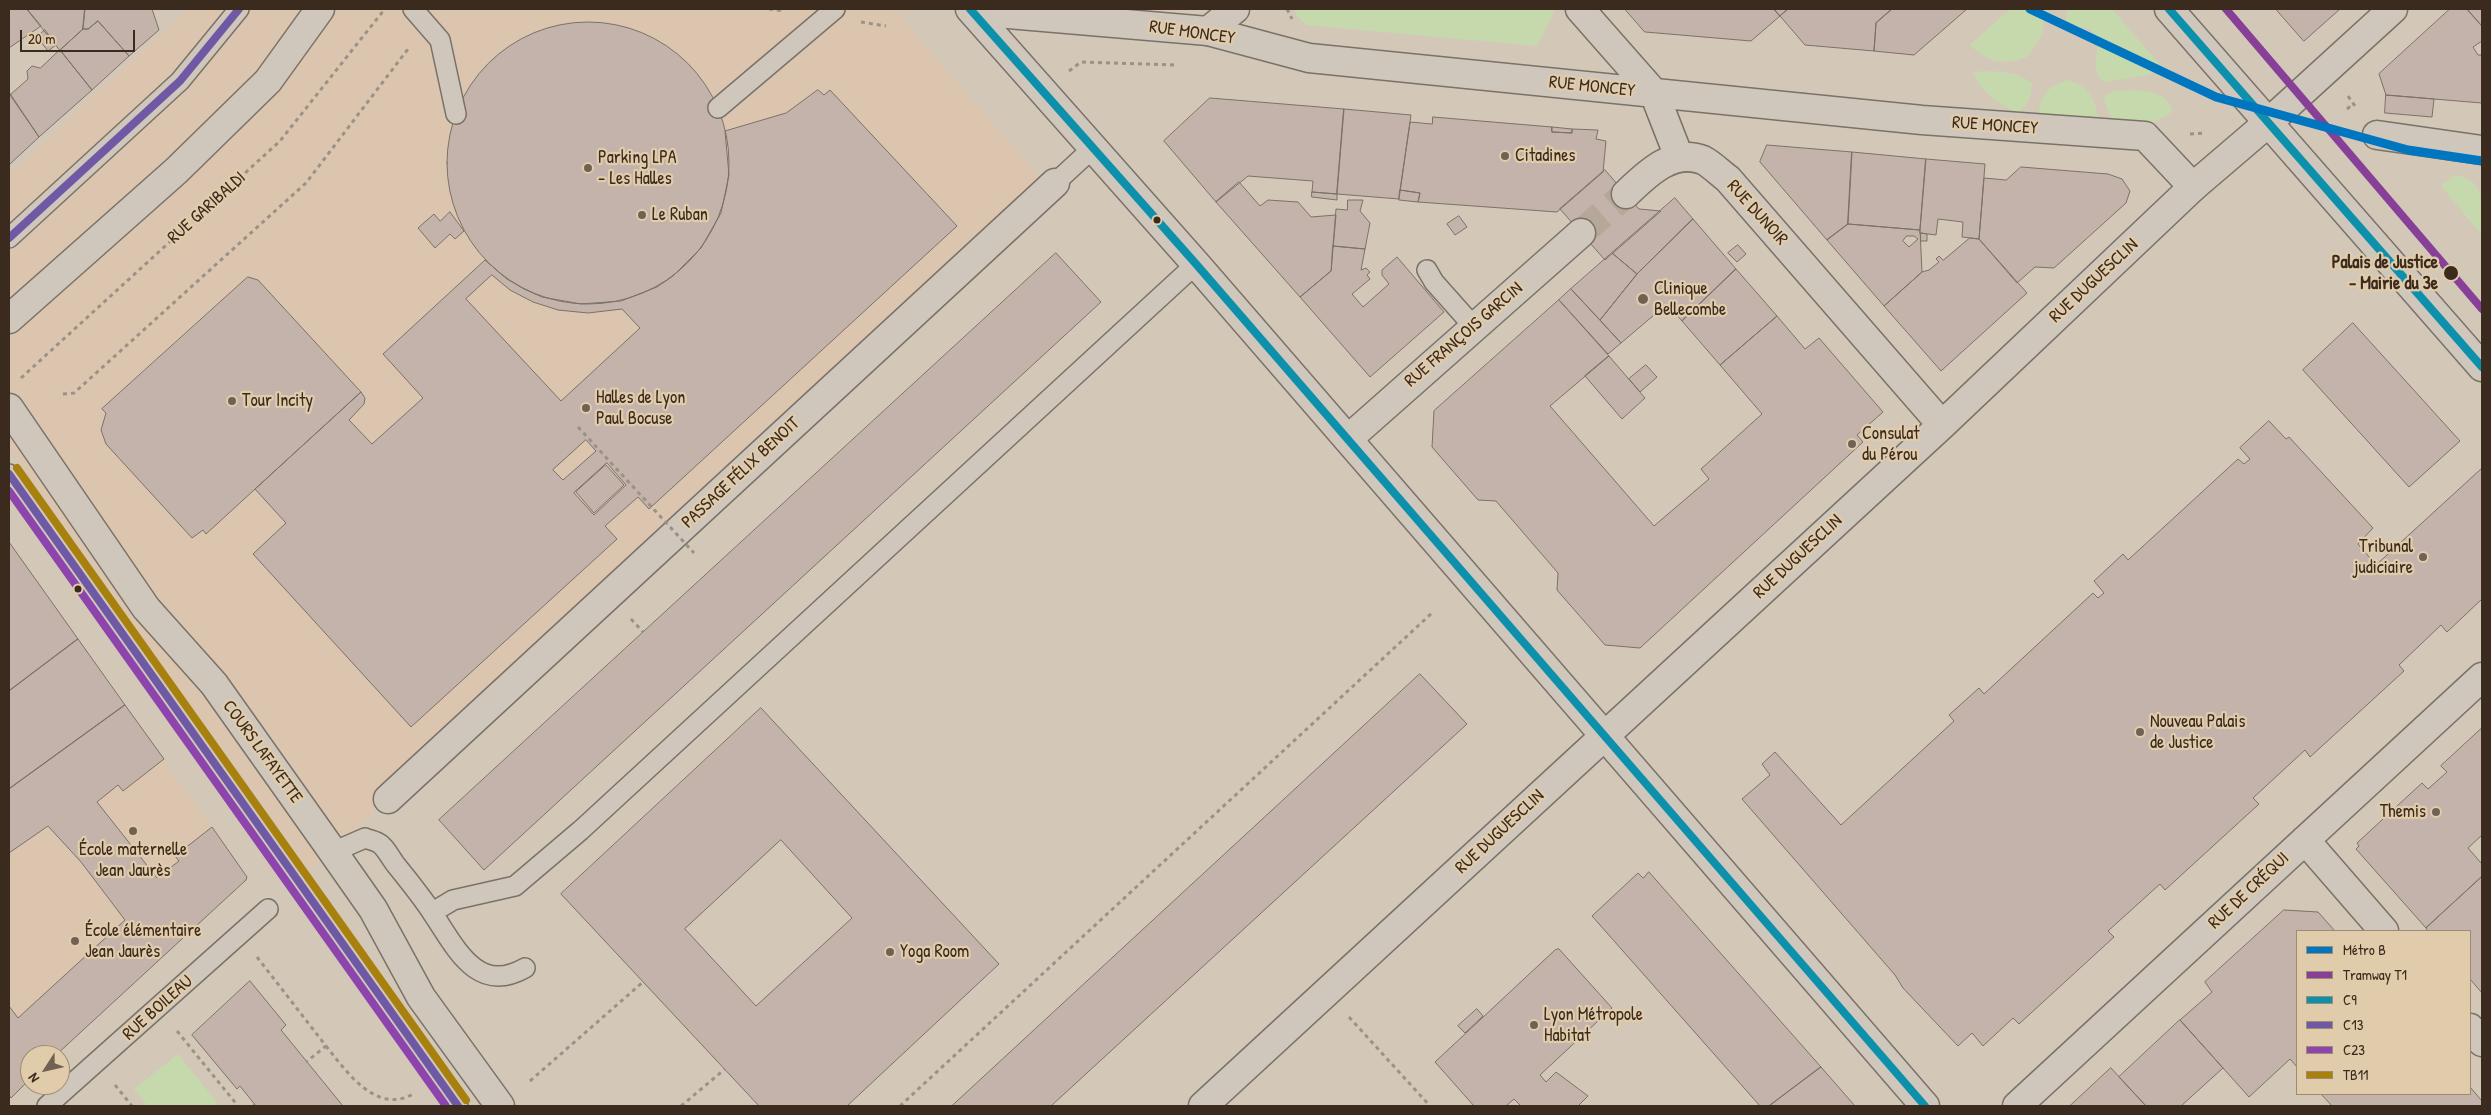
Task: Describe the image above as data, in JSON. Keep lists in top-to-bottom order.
{
  "streets": {
    "street": [
      "RUE MONCEY",
      "RUE DUNOIR",
      "RUE DUGUESCLIN",
      "RUE FRANÇOIS GARCIN",
      "PASSAGE FÉLIX BENOIT",
      "COURS LAFAYETTE",
      "RUE DE CRÉQUI"
    ],
    "lane": ["RUE BOILEAU"],
    "path": ["RUE GARIBALDI"]
  },
  "crossings": [
    ["RUE MONCEY", "RUE DUGUESCLIN"],
    ["RUE GARIBALDI", "COURS LAFAYETTE"],
    ["RUE DUNOIR", "RUE DUGUESCLIN"]
  ],
  "places": [
    "Citadines",
    "Parking LPA - Les Halles",
    "Le Ruban",
    "Palais de Justice - Mairie du 3e",
    "Clinique Bellecombe",
    "Tour Incity",
    "Halles de Lyon Paul Bocuse",
    "Consulat du Pérou",
    "Tribunal judiciaire",
    "Nouveau Palais de Justice",
    "Themis",
    "École maternelle Jean Jaurès",
    "École élémentaire Jean Jaurès",
    "Yoga Room",
    "Lyon Métropole Habitat"
  ],
  "lines": [
    "metro line B",
    "tram line T1",
    "transit line C9",
    "transit line C13",
    "transit line TB11",
    "transit line C23"
  ],
  "legend": [
    "Métro B",
    "Tramway T1",
    "C9",
    "C13",
    "C23",
    "TB11"
  ],
  "scale_bar": "20 m",
  "north": "bottom left"
}
